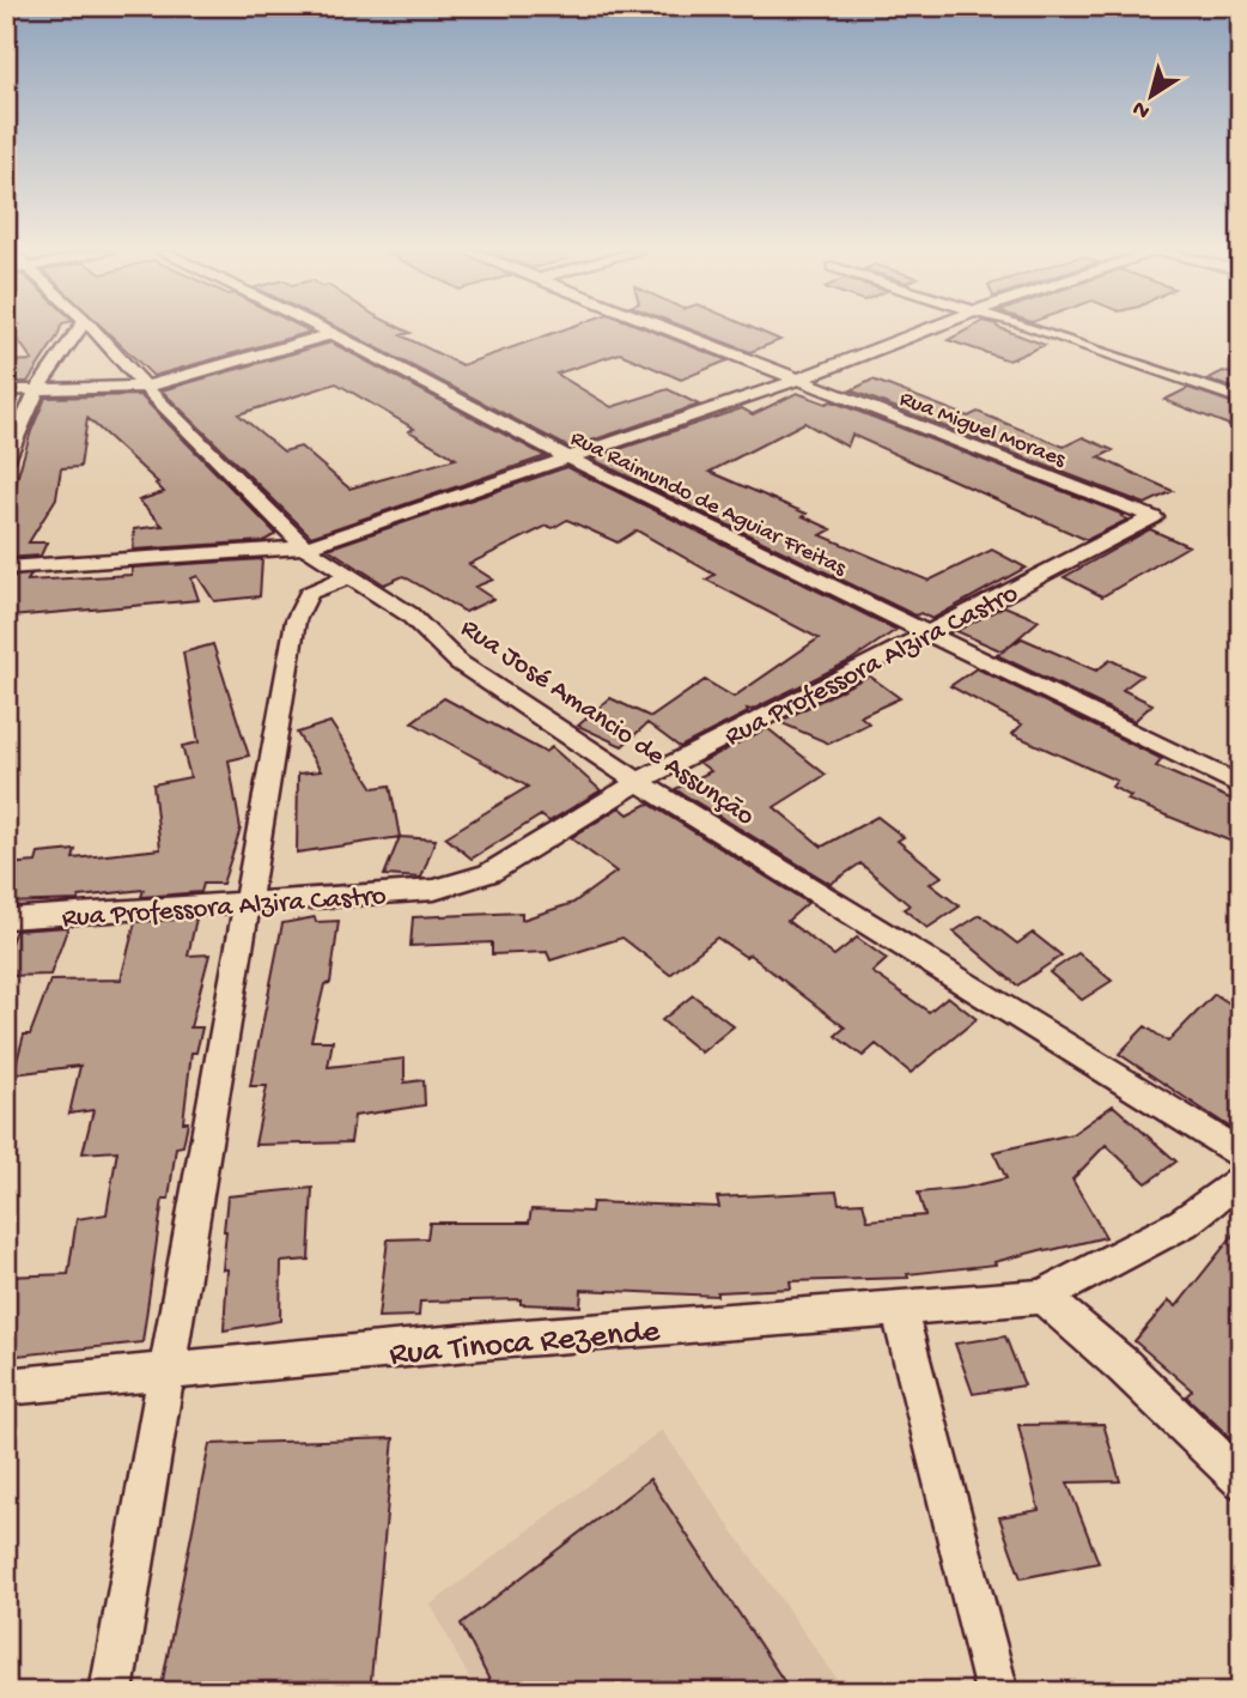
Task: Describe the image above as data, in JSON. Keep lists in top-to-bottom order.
{
  "streets": {
    "street": [
      "Rua Miguel Moraes",
      "Rua Raimundo de Aguiar Freitas",
      "Rua Professora Alzira Castro",
      "Rua José Amancio de Assunção",
      "Rua Tinoca Rezende"
    ]
  },
  "crossings": [
    ["Rua Miguel Moraes", "Rua Professora Alzira Castro"],
    ["Rua Raimundo de Aguiar Freitas", "Rua Professora Alzira Castro"],
    ["Rua Professora Alzira Castro", "Rua José Amancio de Assunção"]
  ],
  "north": "bottom left"
}
